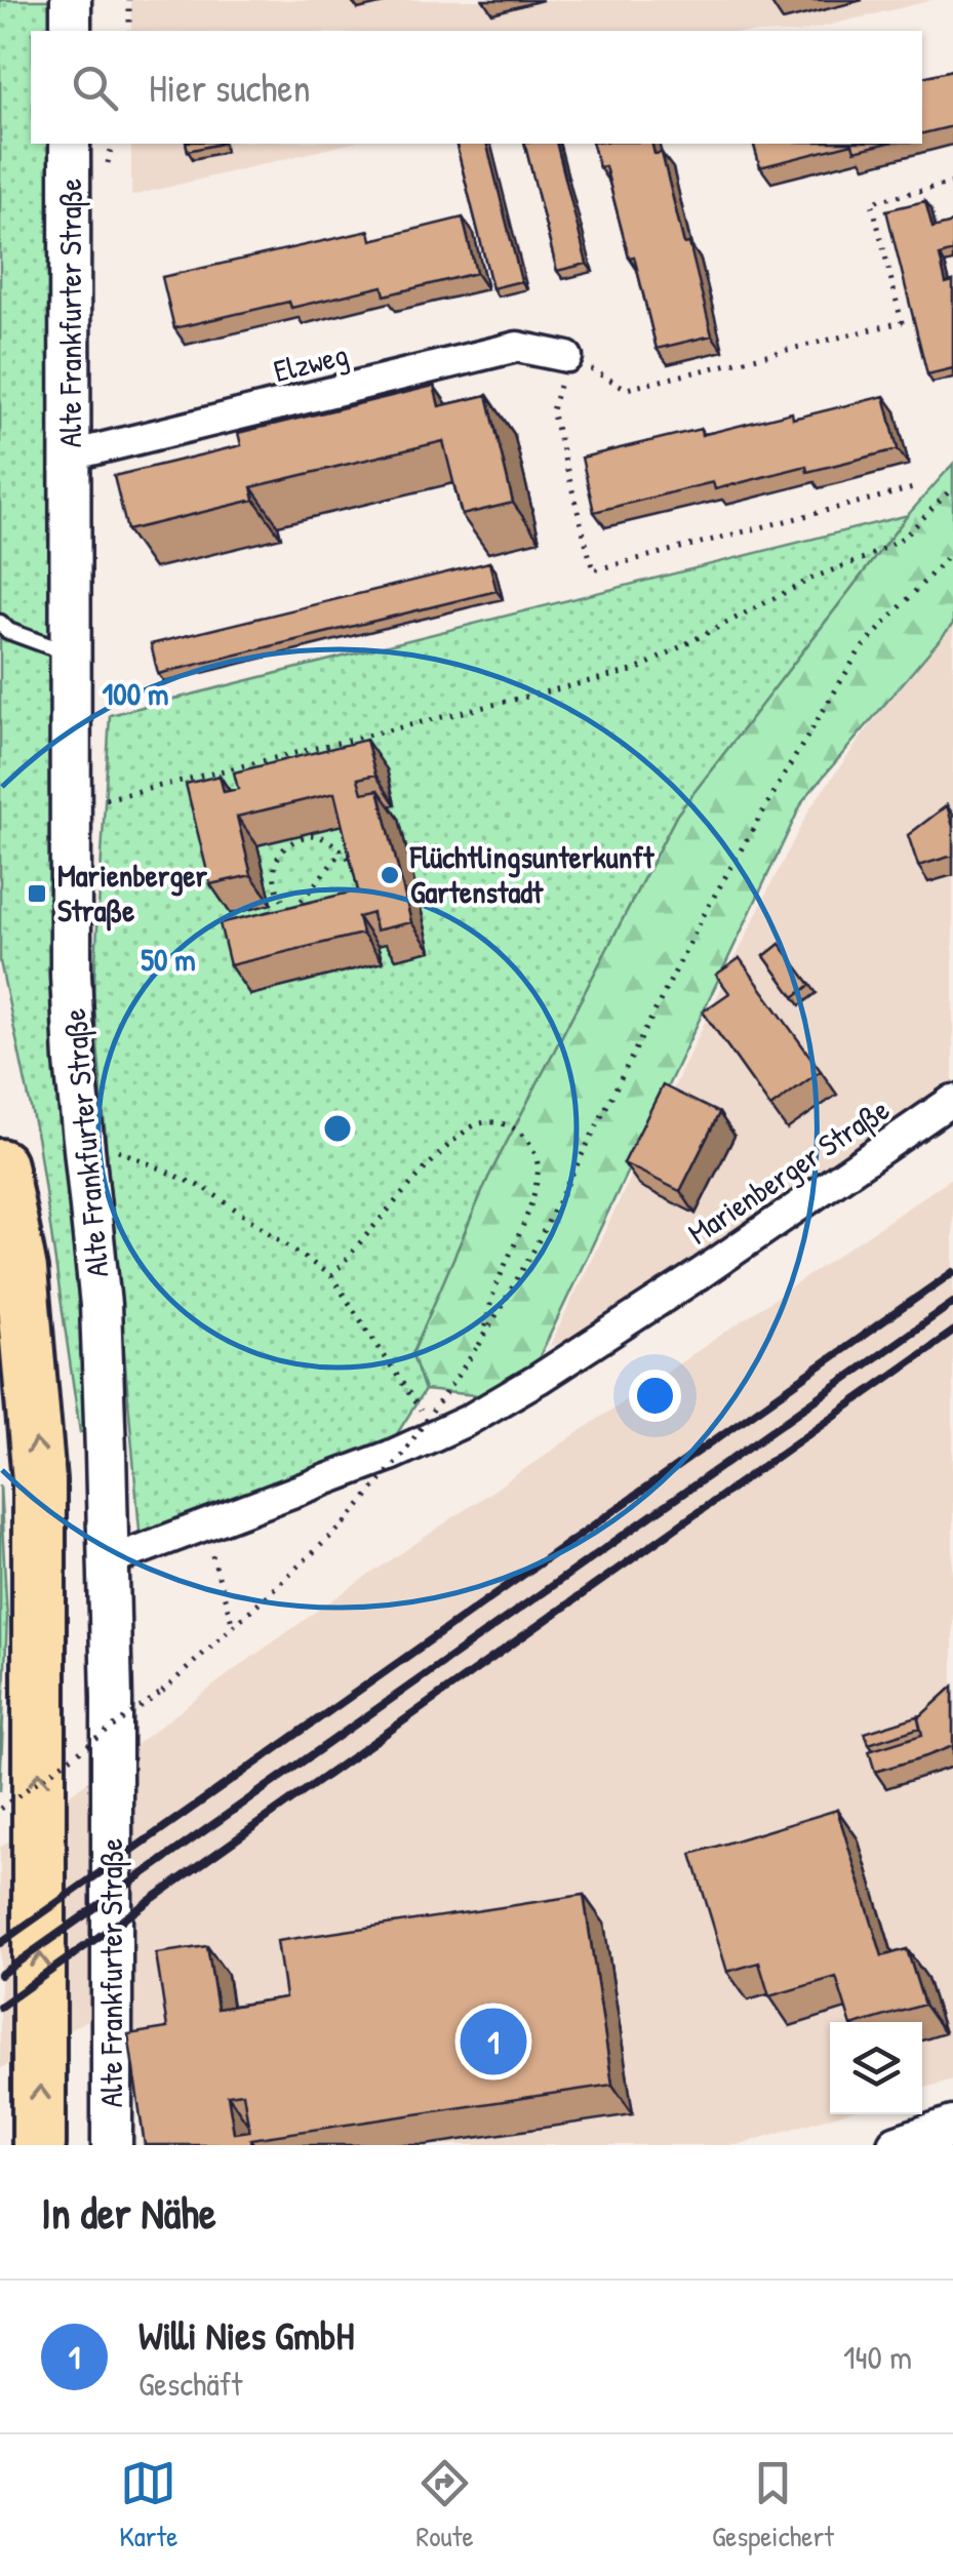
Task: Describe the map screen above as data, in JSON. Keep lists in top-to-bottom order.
{
  "streets": {
    "street": ["Alte Frankfurter Straße", "Elzweg", "Marienberger Straße"]
  },
  "crossings": [
    ["Alte Frankfurter Straße", "Elzweg"],
    ["Alte Frankfurter Straße", "Marienberger Straße"]
  ],
  "places": {
    "other": ["Flüchtlingsunterkunft Gartenstadt"],
    "transit": ["Marienberger Straße"]
  },
  "page": {
    "search": "Hier suchen",
    "pins": "1",
    "heading": "In der Nähe",
    "list": [
      {
        "mark": "1",
        "name": "Willi Nies GmbH",
        "note": "Geschäft",
        "value": "140 m"
      }
    ],
    "nav": ["Karte", "Route", "Gespeichert"]
  },
  "rings": ["100 m", "50 m"]
}
